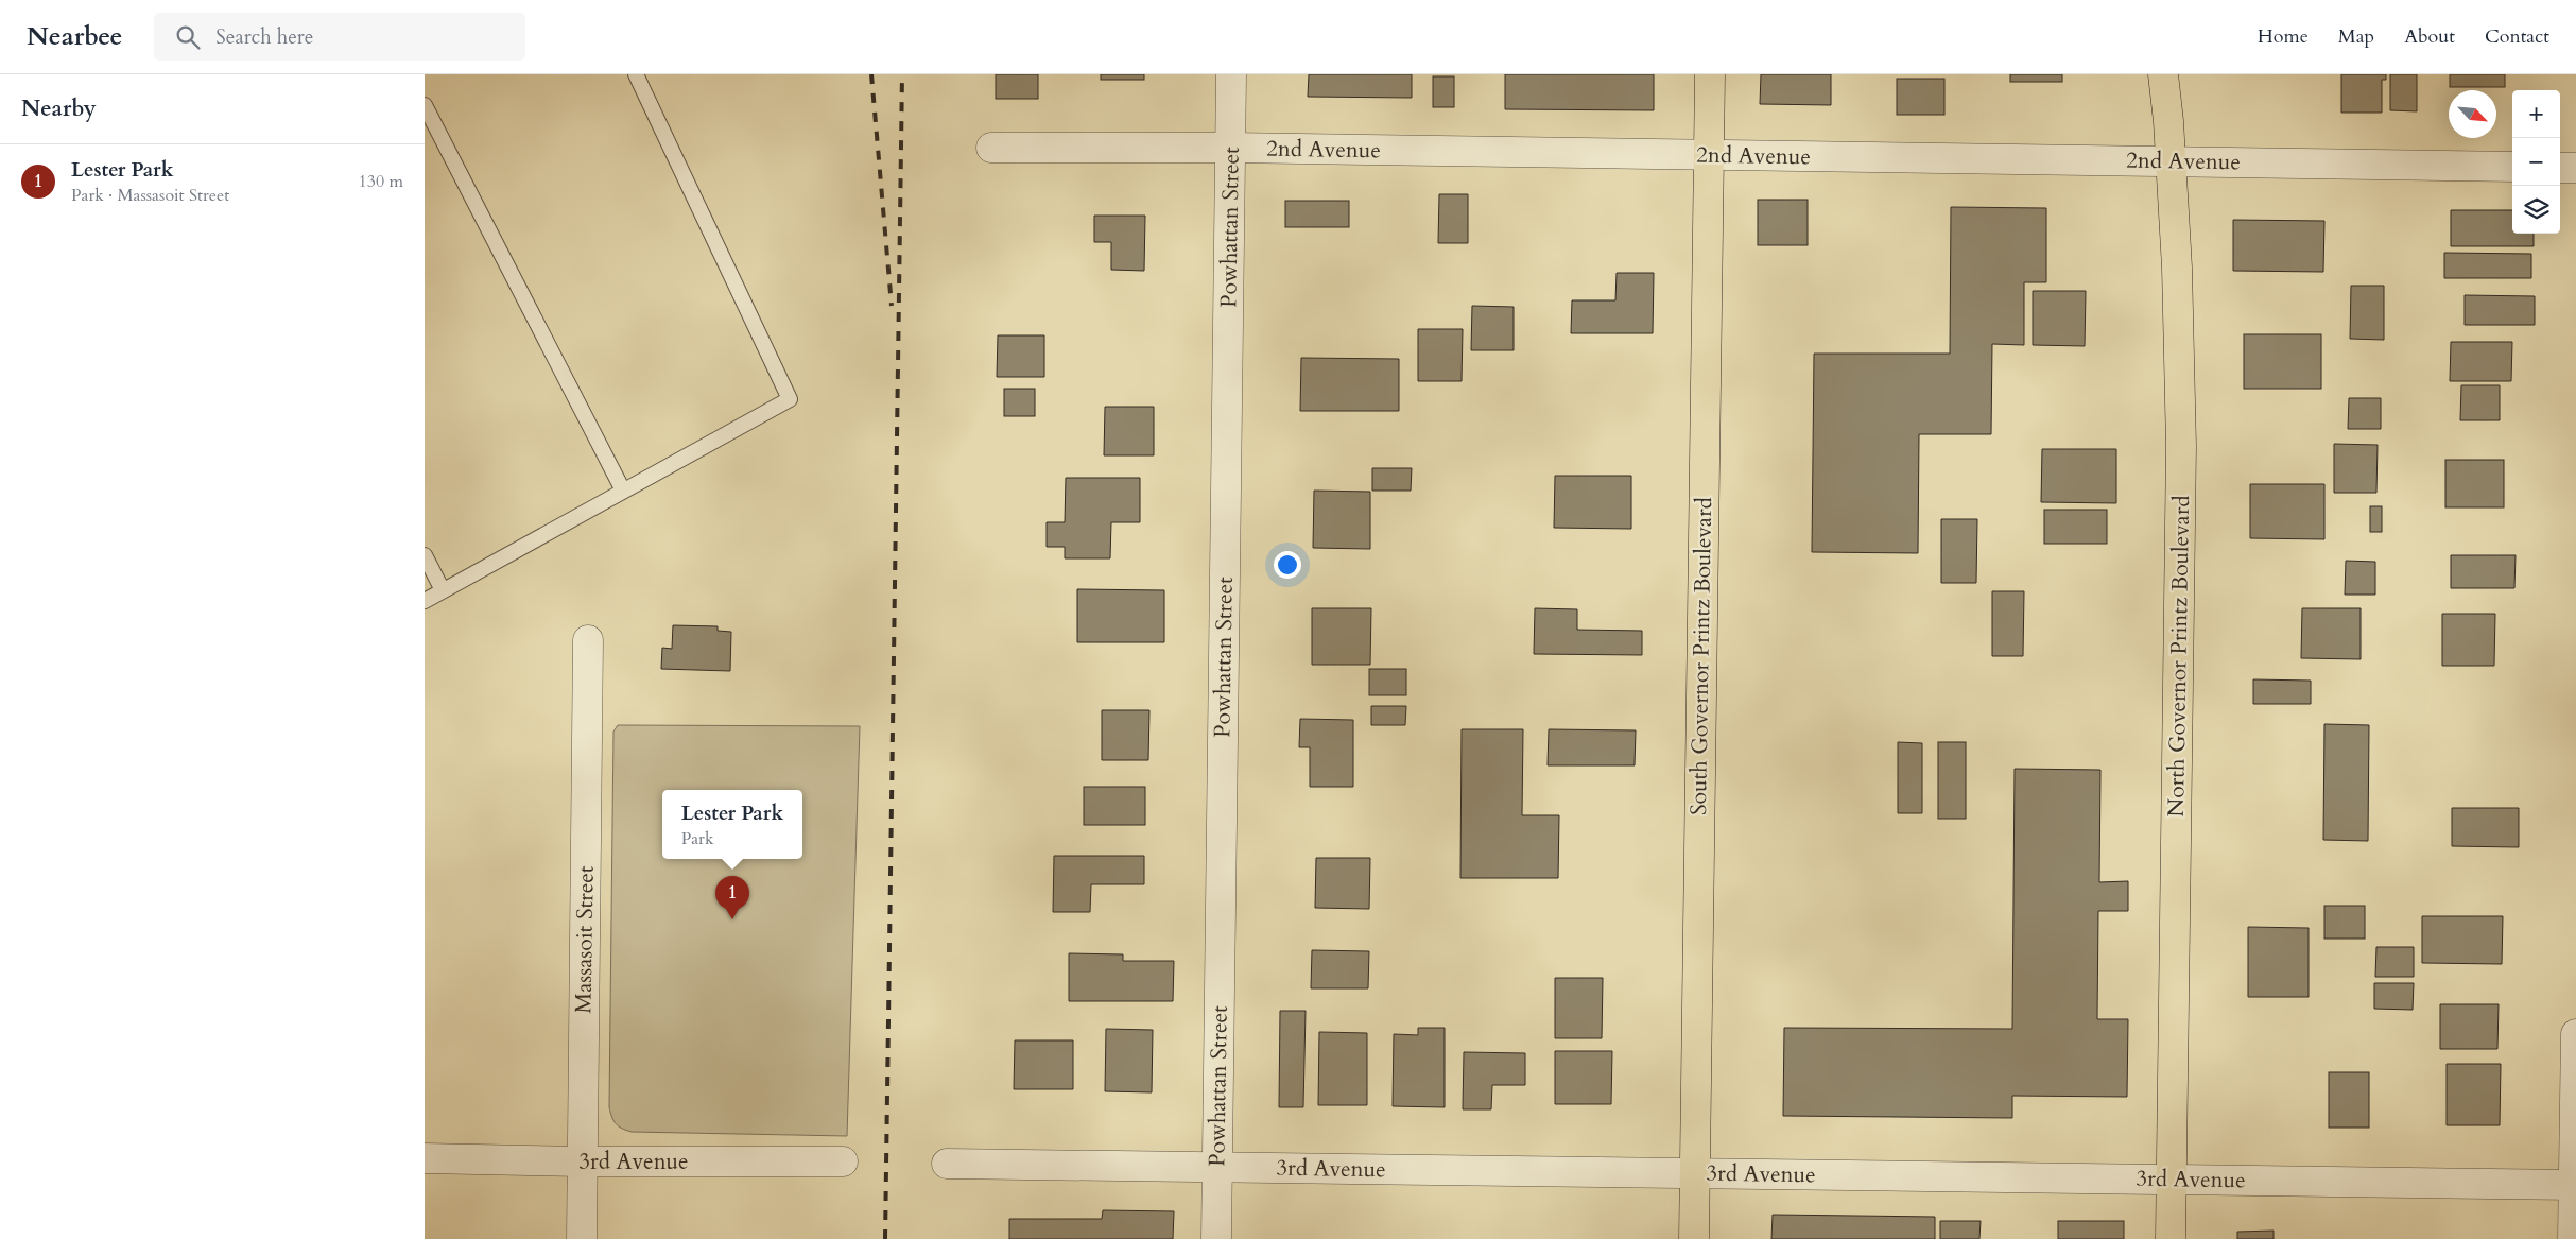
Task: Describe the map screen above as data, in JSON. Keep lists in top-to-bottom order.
{
  "streets": {
    "main road": ["South Governor Printz Boulevard", "North Governor Printz Boulevard"],
    "street": [
      "2nd Avenue",
      "Powhattan Street",
      "Massasoit Street",
      "3rd Avenue"
    ]
  },
  "crossings": [
    ["2nd Avenue", "Powhattan Street"],
    ["2nd Avenue", "South Governor Printz Boulevard"],
    ["2nd Avenue", "North Governor Printz Boulevard"],
    ["Powhattan Street", "3rd Avenue"],
    ["South Governor Printz Boulevard", "3rd Avenue"],
    ["North Governor Printz Boulevard", "3rd Avenue"],
    ["Massasoit Street", "3rd Avenue"]
  ],
  "north": "bottom right",
  "page": {
    "header": "Nearbee",
    "search": "Search here",
    "nav": [
      "Home",
      "Map",
      "About",
      "Contact"
    ],
    "heading": "Nearby",
    "map_buttons": ["+", "−"],
    "list": [
      {
        "mark": "1",
        "name": "Lester Park",
        "note": "Park · Massasoit Street",
        "value": "130 m"
      }
    ],
    "popup": ["Lester Park", "Park"],
    "pins": "1"
  }
}
